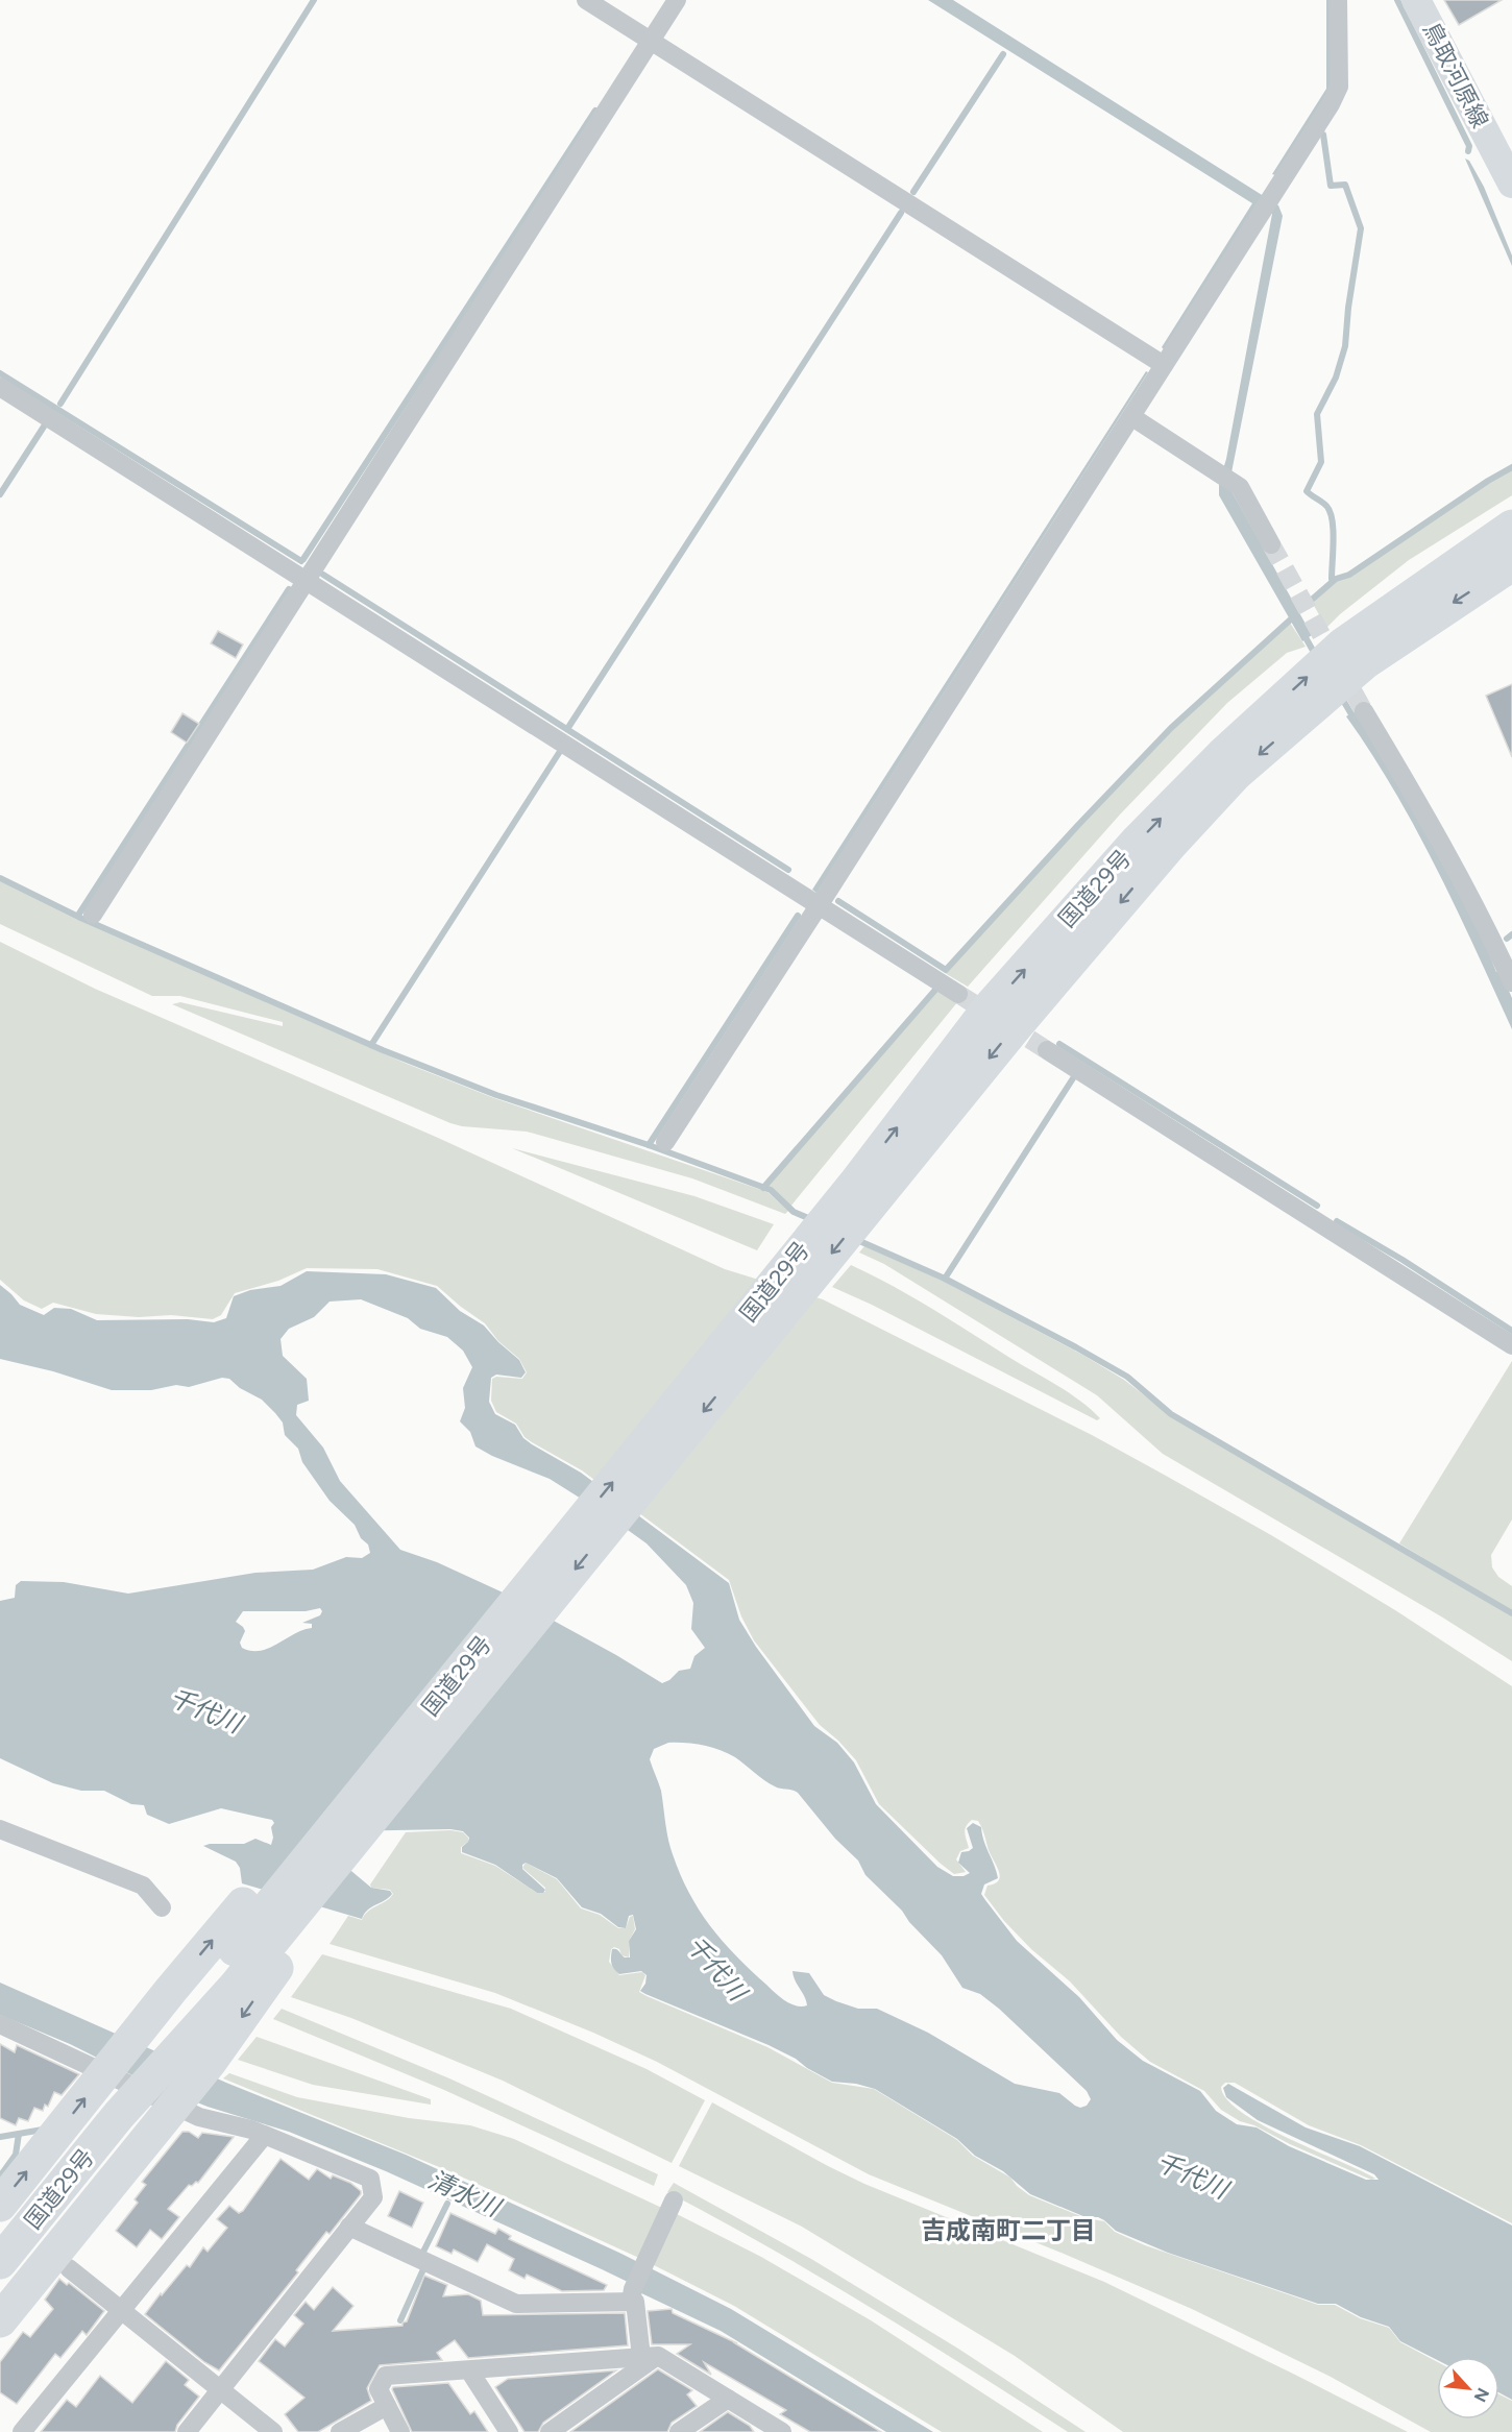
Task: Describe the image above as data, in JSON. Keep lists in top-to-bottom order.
{
  "streets": {
    "highway": ["国道29号"],
    "main road": ["鳥取河原線"]
  },
  "districts": ["吉成南町二丁目"],
  "water": ["千代川", "清水川"],
  "north": "bottom right"
}
